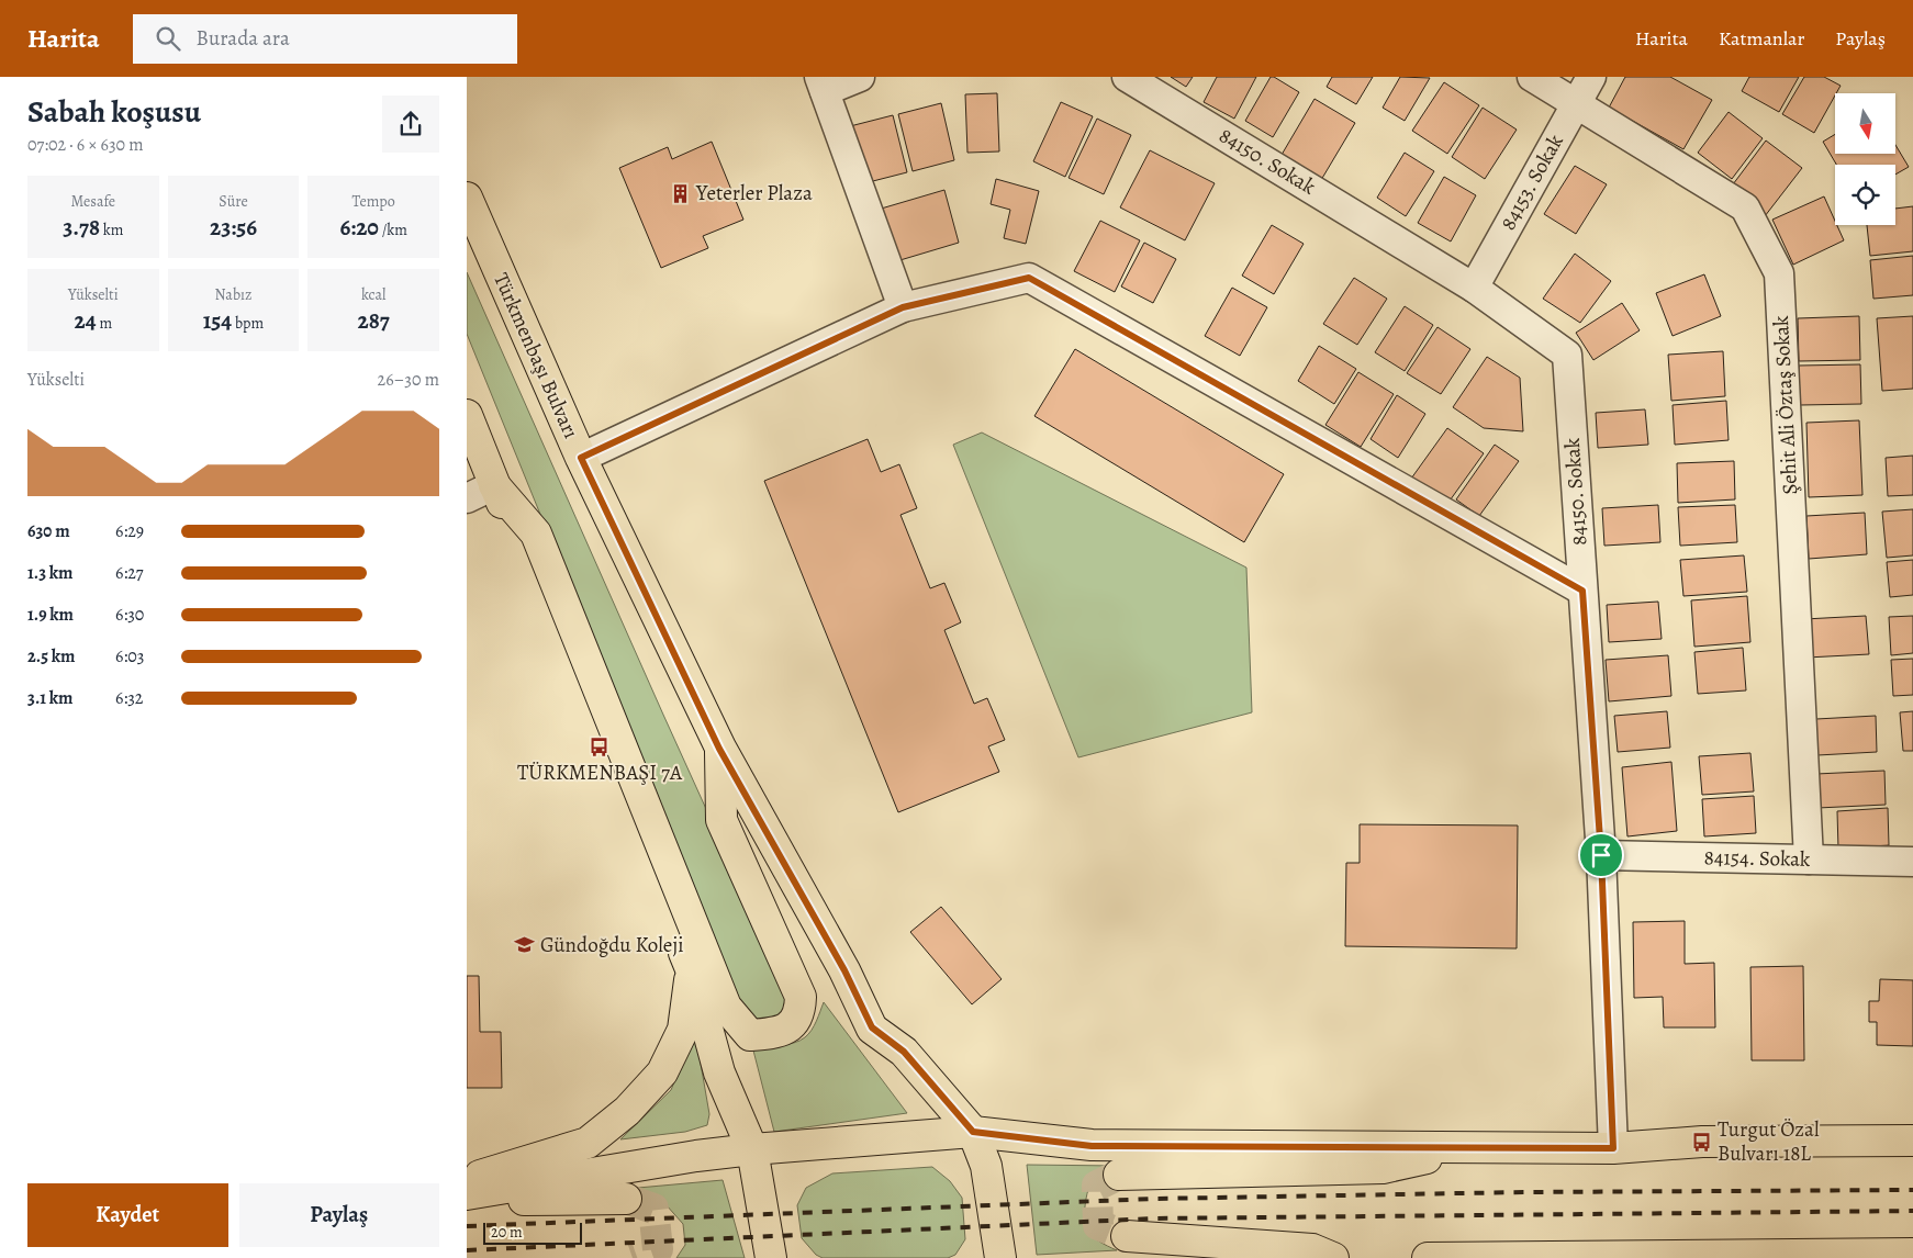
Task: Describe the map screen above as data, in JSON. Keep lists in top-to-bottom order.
{
  "streets": {
    "main road": ["Türkmenbaşı Bulvarı"],
    "street": [
      "84150. Sokak",
      "84153. Sokak",
      "Şehit Ali Öztaş Sokak",
      "84154. Sokak"
    ]
  },
  "crossings": [
    ["84150. Sokak", "84153. Sokak"],
    ["84150. Sokak", "84154. Sokak"],
    ["84153. Sokak", "Şehit Ali Öztaş Sokak"],
    ["Şehit Ali Öztaş Sokak", "84154. Sokak"]
  ],
  "places": {
    "building": ["Yeterler Plaza"],
    "bus stop": ["TÜRKMENBAŞI 7A", "Turgut Özal Bulvarı 18L"],
    "school or university": ["Gündoğdu Koleji"]
  },
  "scale_bar": "20 m",
  "north": "bottom",
  "page": {
    "header": "Harita",
    "search": "Burada ara",
    "nav": ["Harita", "Katmanlar", "Paylaş"],
    "heading": ["Sabah koşusu", "07:02 · 6 × 630 m"],
    "stats": [
      ["Mesafe", "3.78 km"],
      ["Süre", "23:56"],
      ["Tempo", "6:20 /km"],
      ["Yükselti", "24 m"],
      ["Nabız", "154 bpm"],
      ["kcal", "287"]
    ],
    "chart": ["Yükselti", "26–30 m"],
    "list": [
      {
        "name": "630 m",
        "note": "6:29"
      },
      {
        "name": "1.3 km",
        "note": "6:27"
      },
      {
        "name": "1.9 km",
        "note": "6:30"
      },
      {
        "name": "2.5 km",
        "note": "6:03"
      },
      {
        "name": "3.1 km",
        "note": "6:32"
      }
    ],
    "buttons": ["Kaydet", "Paylaş"],
    "scale": "20 m"
  }
}
